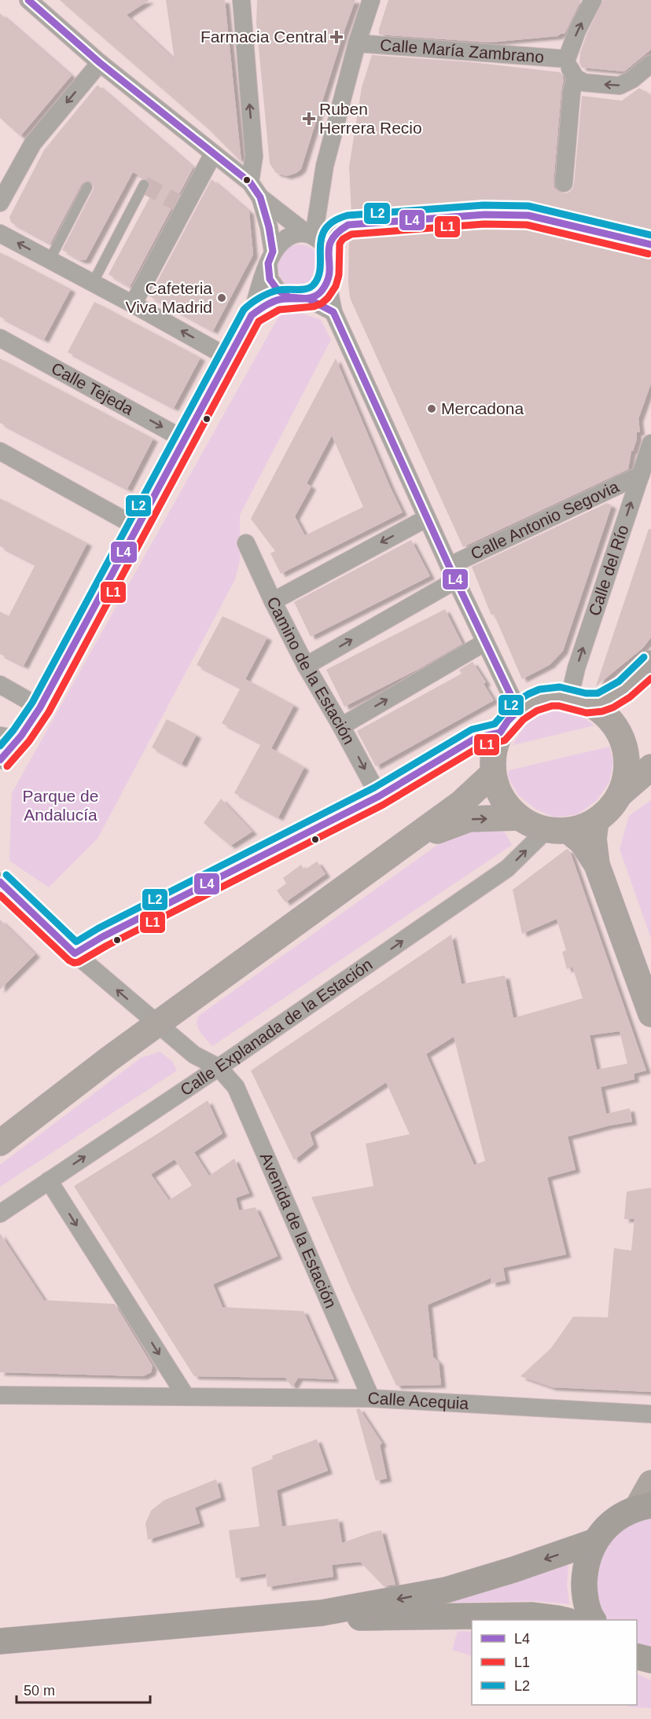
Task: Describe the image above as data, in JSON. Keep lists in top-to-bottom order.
{
  "streets": {
    "street": [
      "Calle María Zambrano",
      "Calle Tejeda",
      "Calle Antonio Segovia",
      "Calle del Río",
      "Camino de la Estación",
      "Calle Explanada de la Estación",
      "Avenida de la Estación",
      "Calle Acequia"
    ]
  },
  "crossings": [
    ["Calle Antonio Segovia", "Calle del Río"],
    ["Calle Antonio Segovia", "Camino de la Estación"],
    ["Calle del Río", "Calle Explanada de la Estación"],
    ["Calle Explanada de la Estación", "Avenida de la Estación"],
    ["Avenida de la Estación", "Calle Acequia"]
  ],
  "one_way": ["Calle del Río"],
  "parks": ["Parque de Andalucía"],
  "places": {
    "health": ["Farmacia Central", "Ruben Herrera Recio"],
    "other": ["Cafeteria Viva Madrid", "Mercadona"]
  },
  "lines": ["transit line L4", "transit line L2", "transit line L1"],
  "legend": ["L4", "L1", "L2"],
  "scale_bar": "50 m"
}
